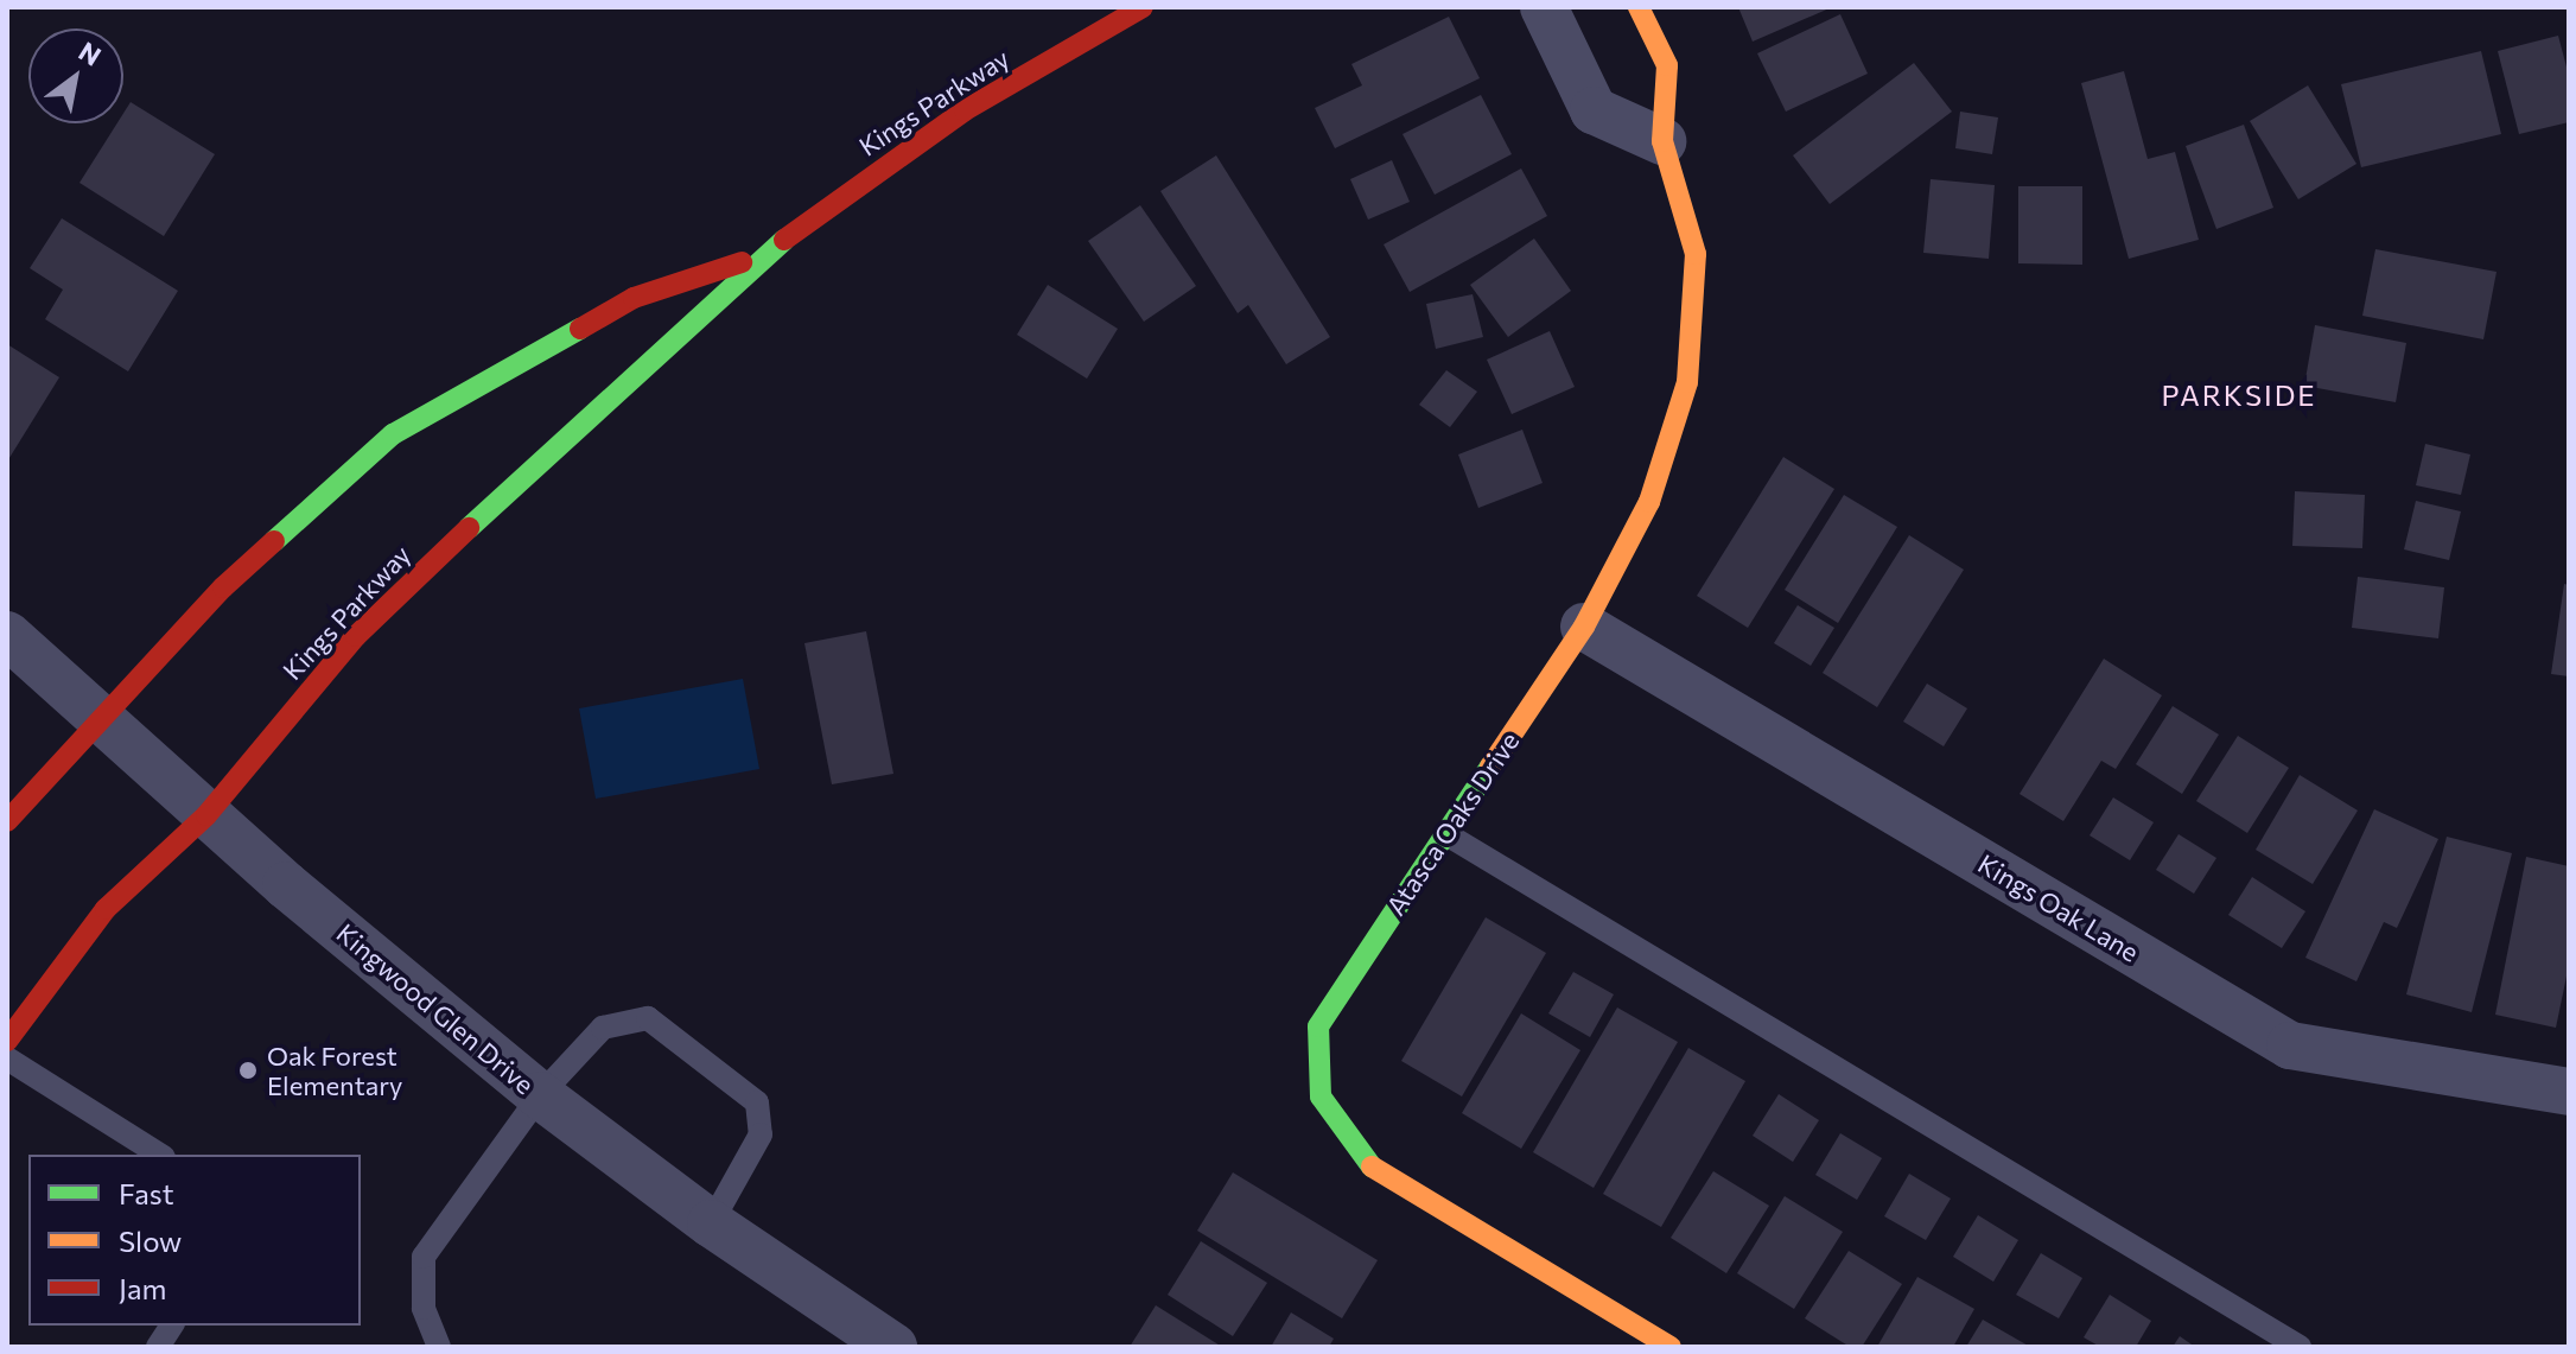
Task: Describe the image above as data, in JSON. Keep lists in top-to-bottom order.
{
  "streets": {
    "street": [
      "Kings Parkway",
      "Atasca Oaks Drive",
      "Kings Oak Lane",
      "Kingwood Glen Drive"
    ]
  },
  "crossings": [
    ["Kings Parkway", "Kingwood Glen Drive"],
    ["Atasca Oaks Drive", "Kings Oak Lane"]
  ],
  "districts": ["PARKSIDE"],
  "places": ["Oak Forest Elementary"],
  "legend": ["Fast", "Slow", "Jam"],
  "north": "top right"
}
